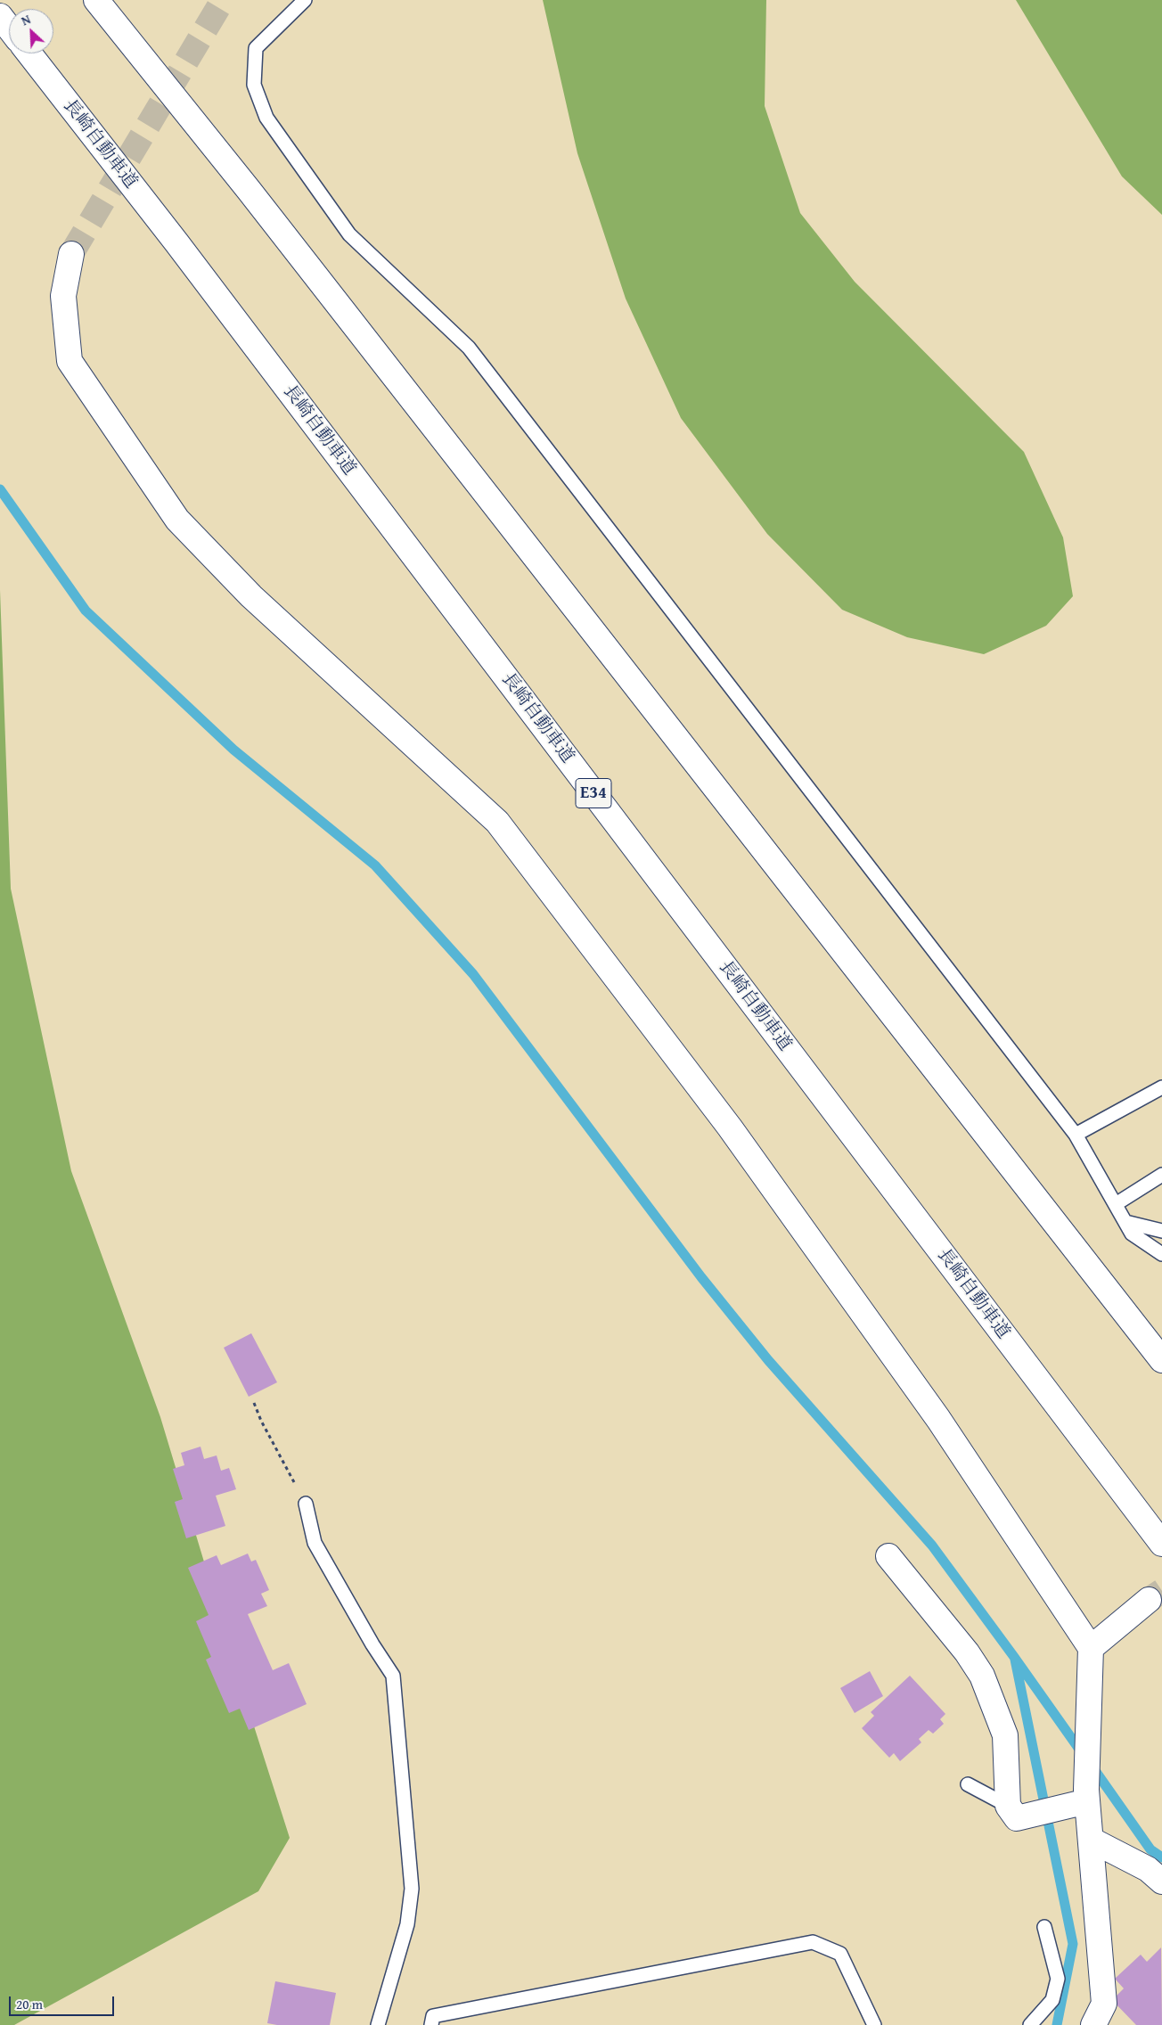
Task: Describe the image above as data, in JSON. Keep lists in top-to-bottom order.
{
  "streets": {
    "main road": ["長崎自動車道", "E34"]
  },
  "scale_bar": "20 m",
  "north": "top left"
}
